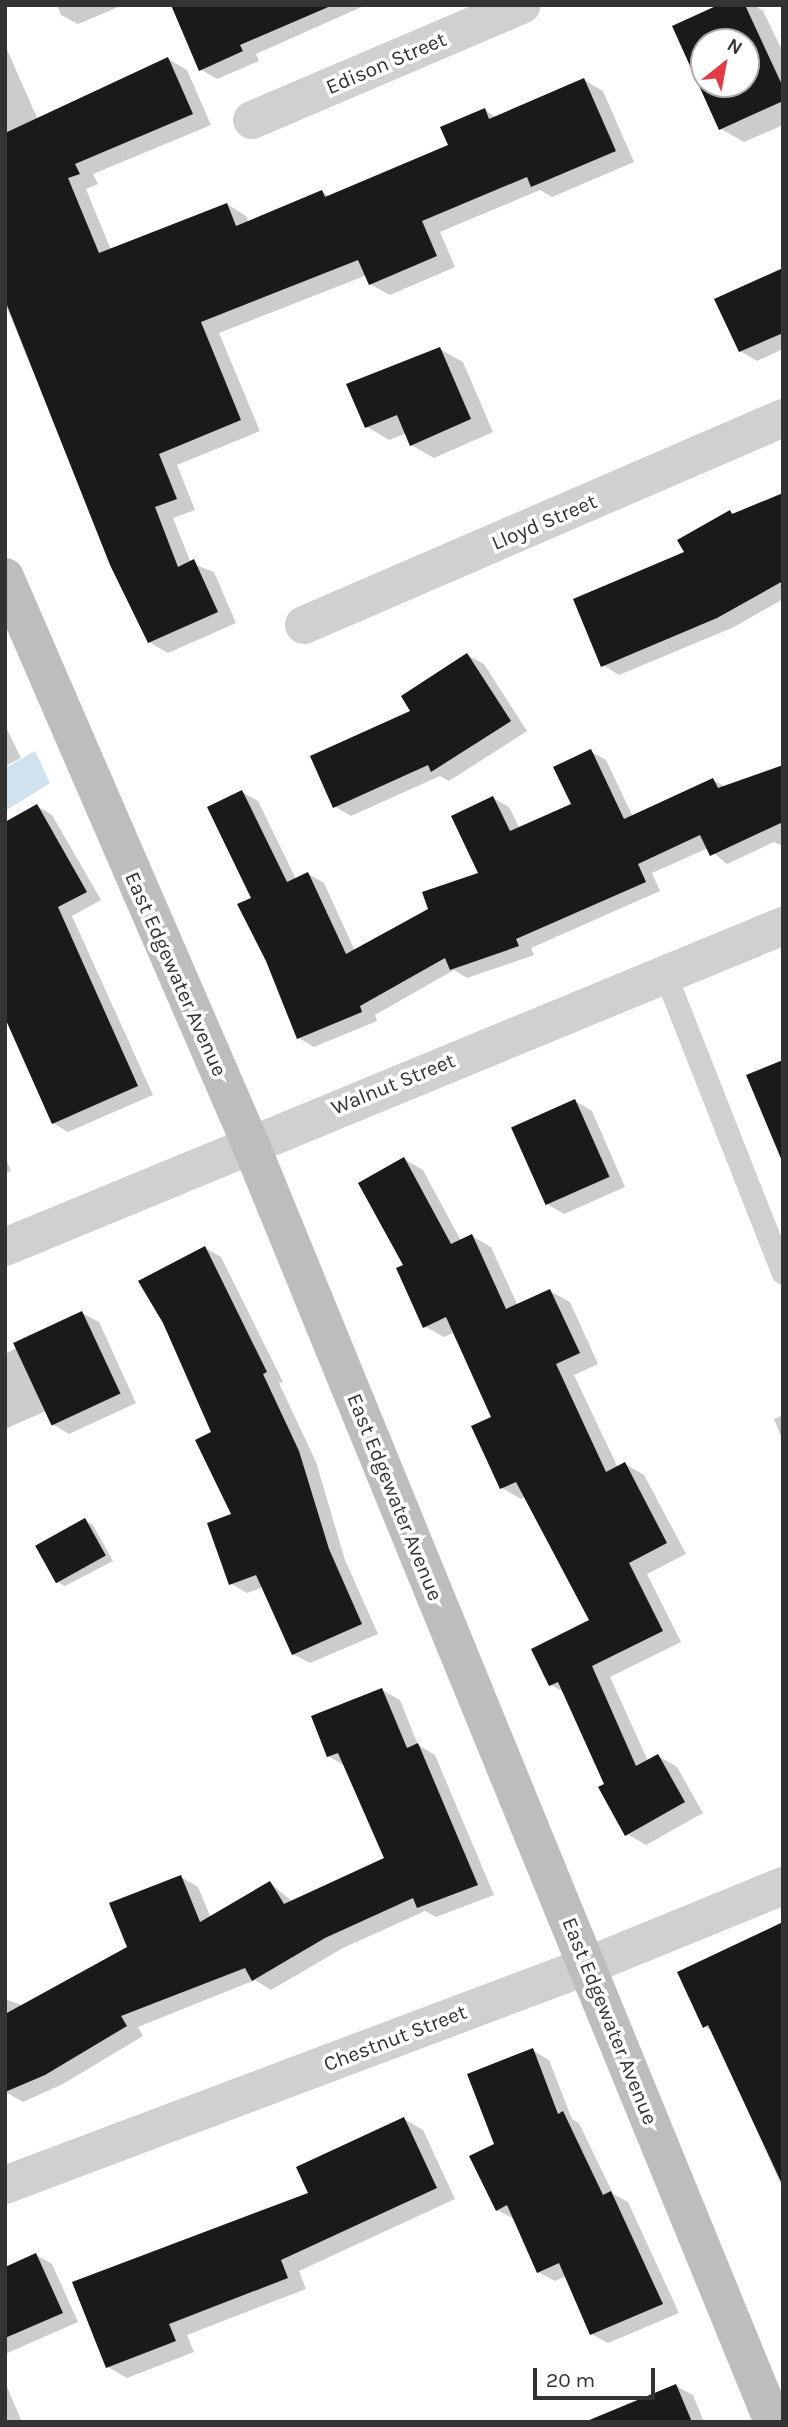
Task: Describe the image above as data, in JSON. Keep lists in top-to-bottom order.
{
  "streets": {
    "street": [
      "Edison Street",
      "Lloyd Street",
      "East Edgewater Avenue",
      "Walnut Street",
      "Chestnut Street"
    ]
  },
  "crossings": [
    ["East Edgewater Avenue", "Walnut Street"],
    ["East Edgewater Avenue", "Chestnut Street"]
  ],
  "scale_bar": "20 m",
  "north": "top right"
}
